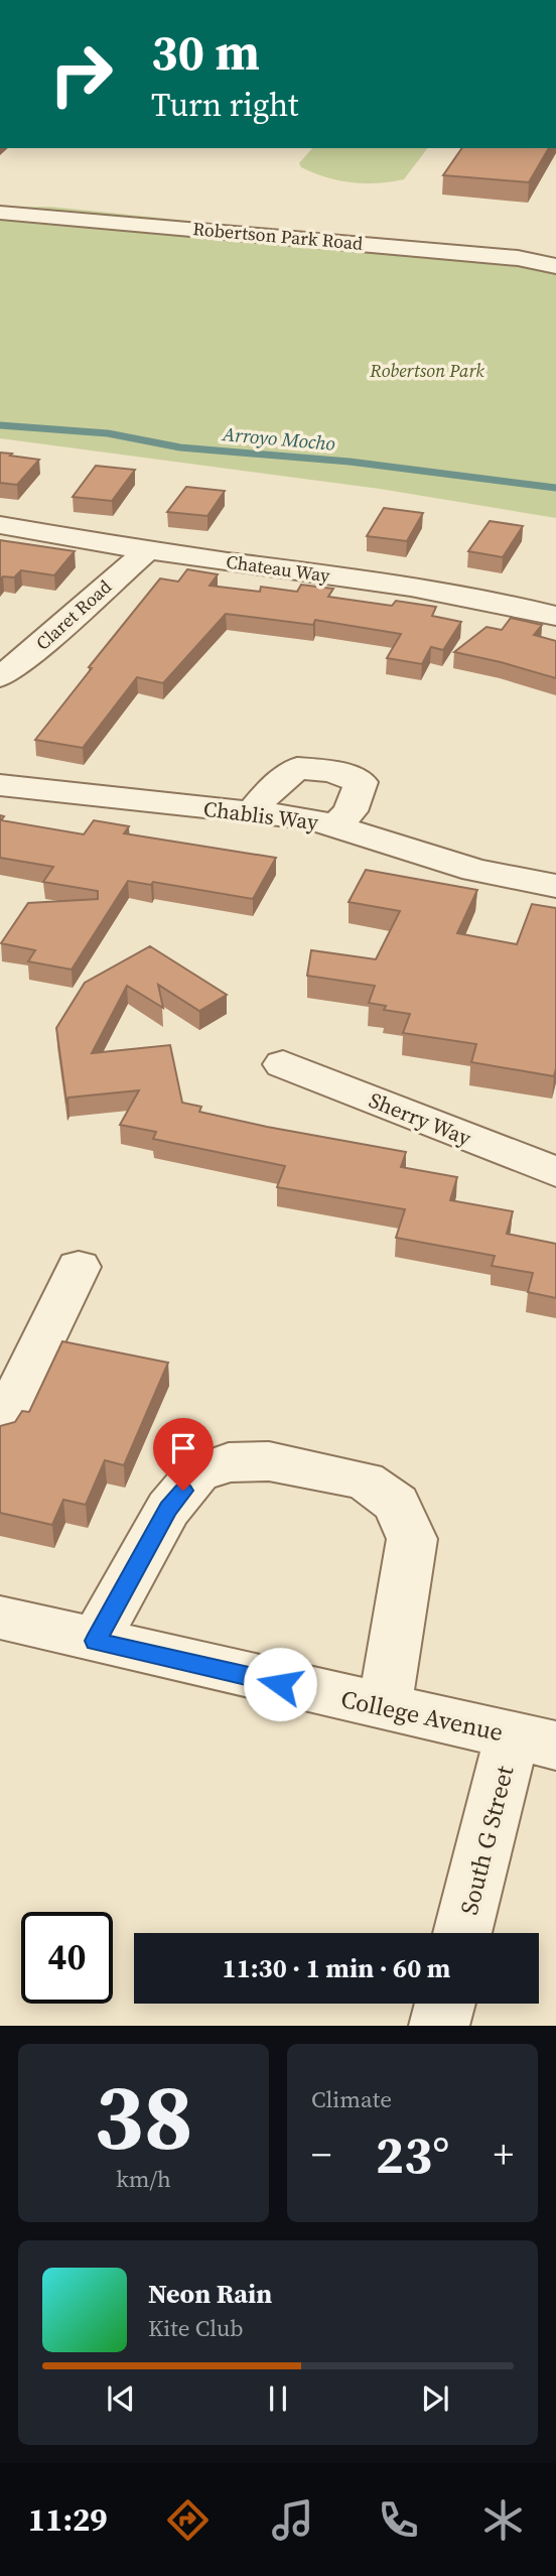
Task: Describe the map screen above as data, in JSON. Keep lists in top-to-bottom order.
{
  "streets": {
    "street": [
      "Robertson Park Road",
      "Chateau Way",
      "Claret Road",
      "Chablis Way",
      "Sherry Way",
      "College Avenue",
      "South G Street"
    ]
  },
  "crossings": [
    ["Chateau Way", "Claret Road"],
    ["College Avenue", "South G Street"]
  ],
  "water": ["Arroyo Mocho"],
  "parks": ["Robertson Park"],
  "page": {
    "turn": ["30 m", "Turn right"],
    "limit": "40",
    "trip": "11:30 · 1 min · 60 m",
    "tile": [
      ["38", "km/h"],
      "Climate"
    ],
    "heat": ["−", "23°", "+"],
    "song": ["Neon Rain", "Kite Club"],
    "tabs": "11:29"
  }
}
